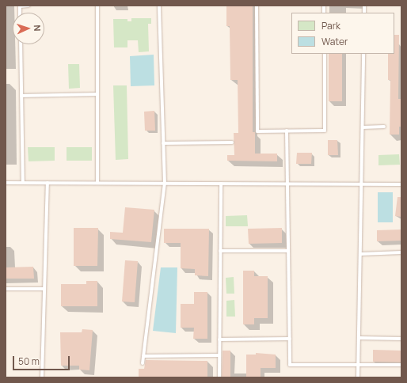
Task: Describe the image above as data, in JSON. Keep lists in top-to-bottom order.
{
  "legend": ["Park", "Water"],
  "scale_bar": "50 m",
  "north": "right"
}
